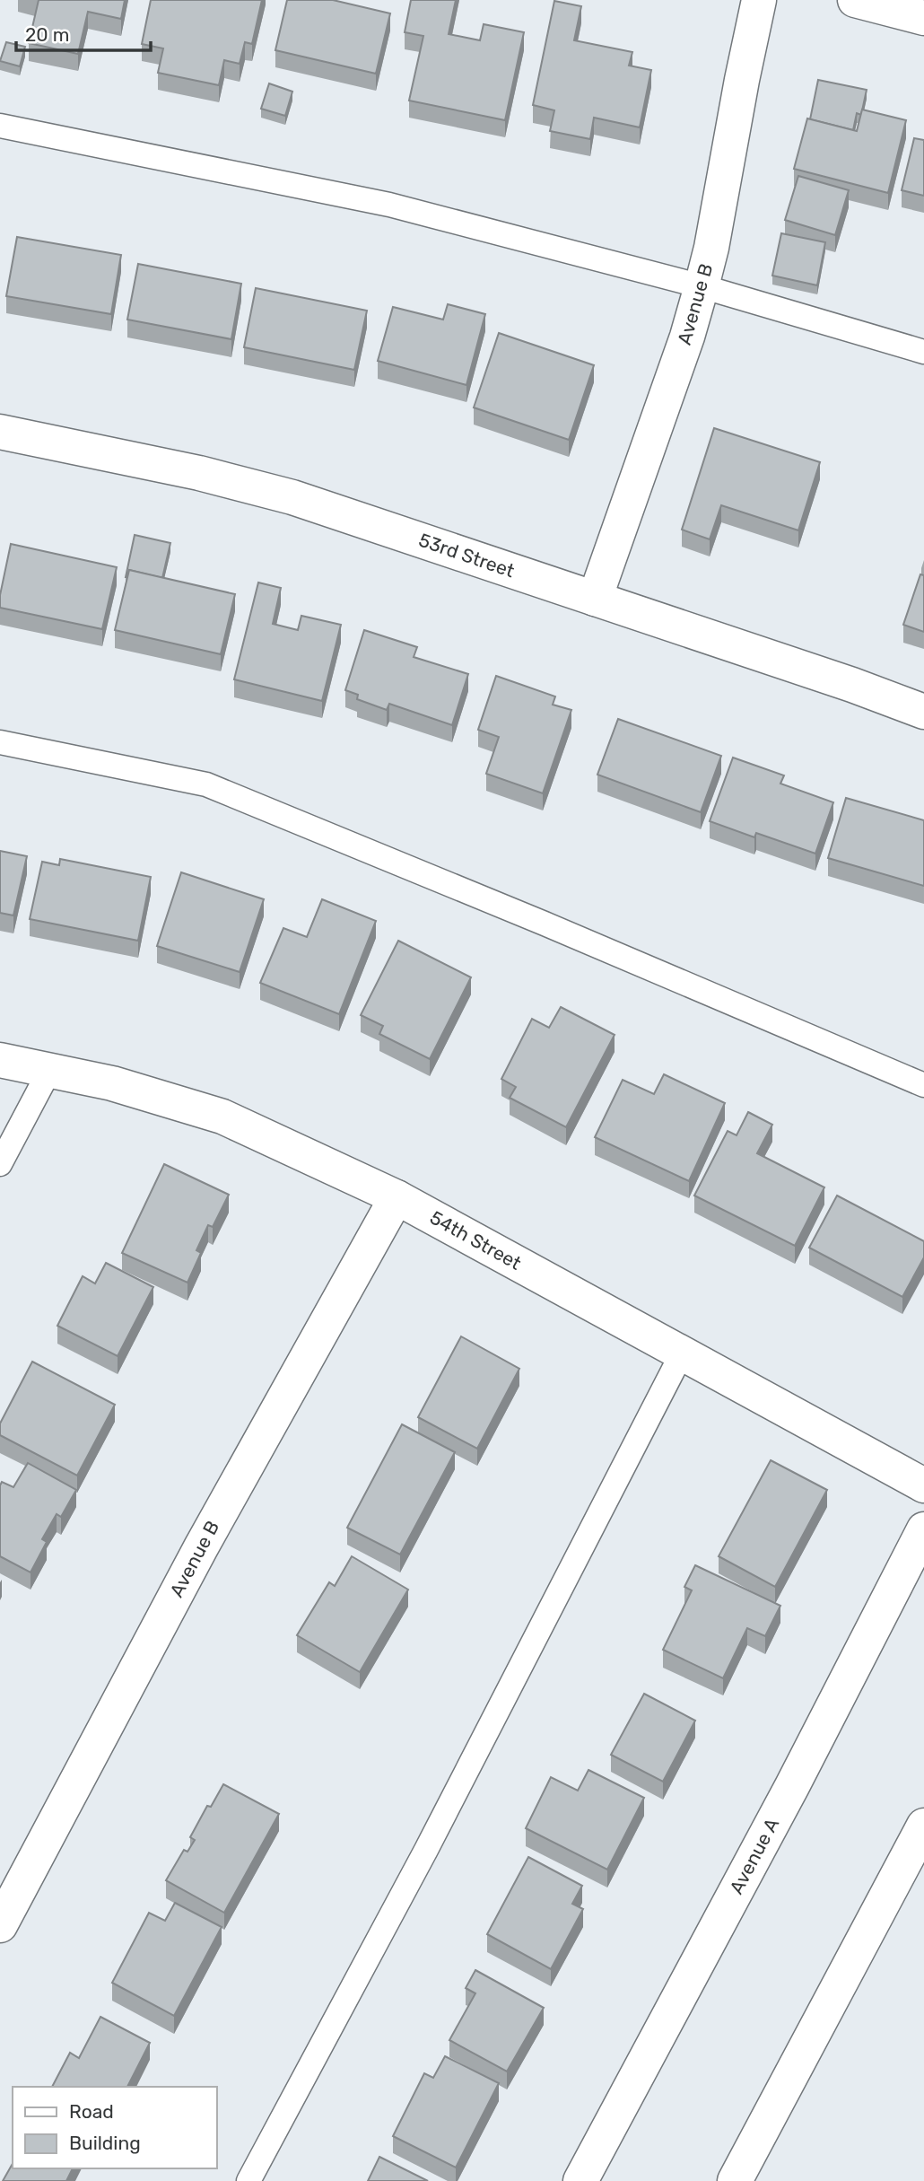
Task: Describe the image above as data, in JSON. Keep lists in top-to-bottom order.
{
  "streets": {
    "street": [
      "Avenue B",
      "53rd Street",
      "54th Street",
      "Avenue A"
    ]
  },
  "crossings": [
    ["Avenue B", "53rd Street"],
    ["Avenue B", "54th Street"]
  ],
  "legend": ["Road", "Building"],
  "scale_bar": "20 m"
}
